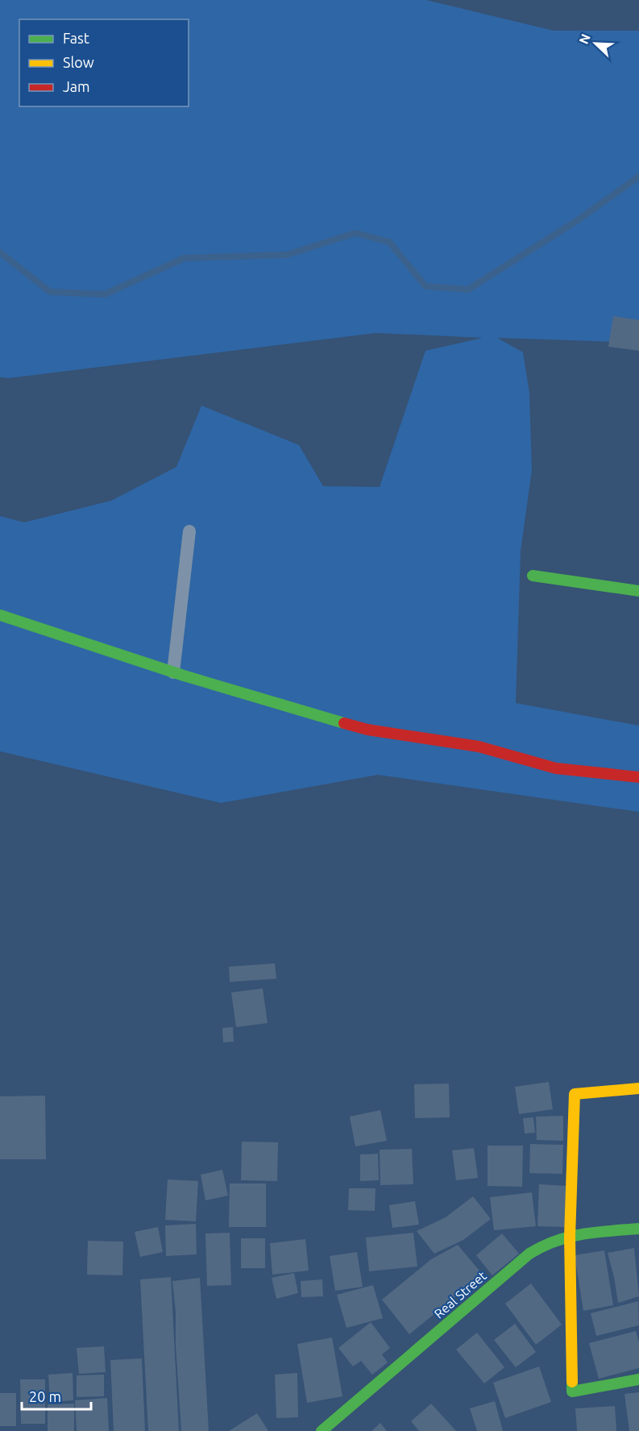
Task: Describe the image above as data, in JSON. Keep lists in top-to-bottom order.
{
  "streets": {
    "street": ["Real Street"]
  },
  "legend": ["Fast", "Slow", "Jam"],
  "scale_bar": "20 m",
  "north": "top left"
}
